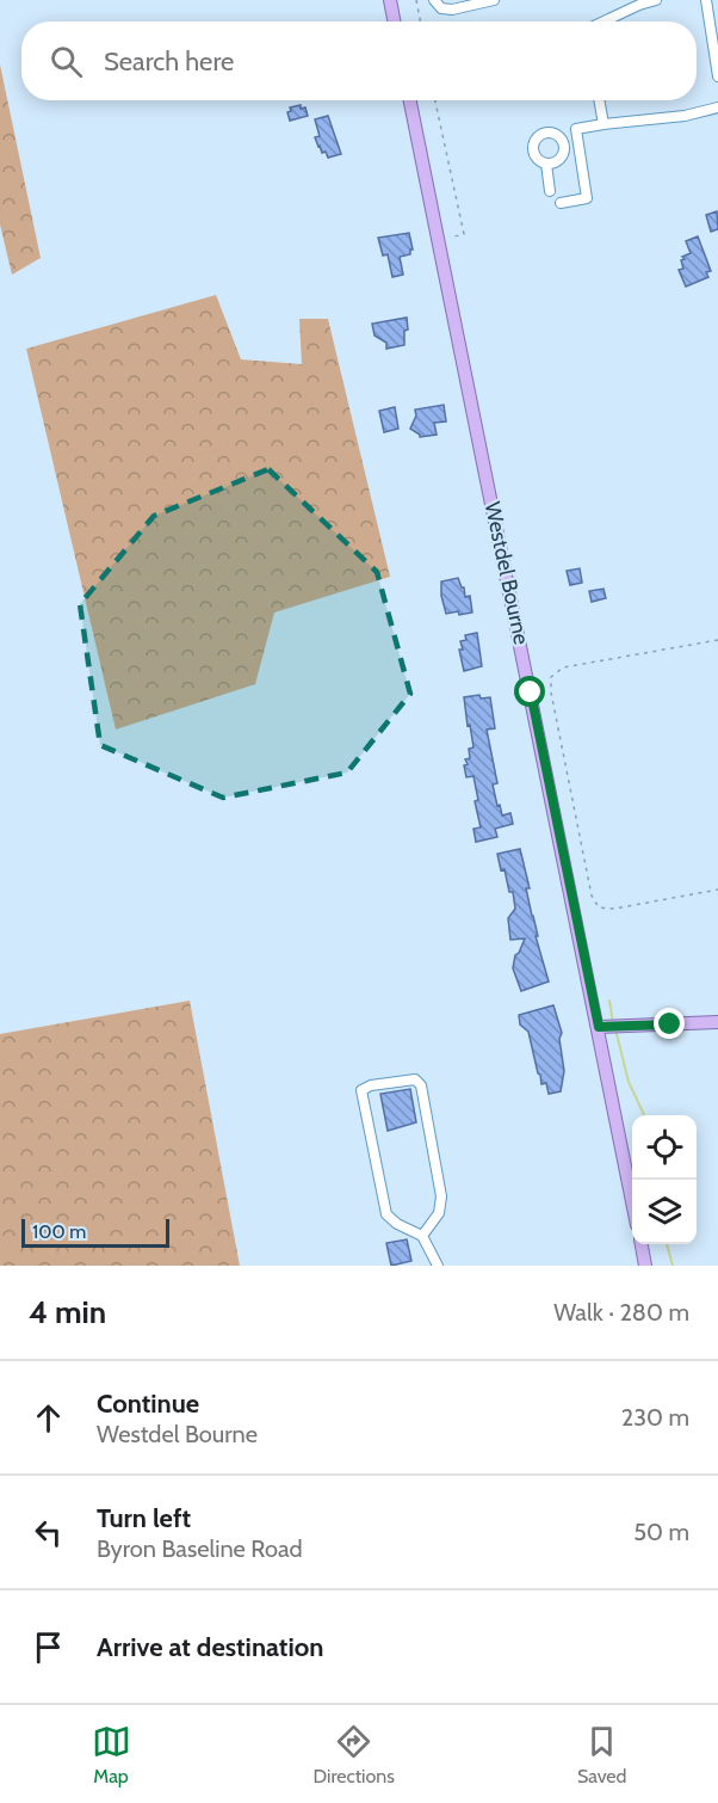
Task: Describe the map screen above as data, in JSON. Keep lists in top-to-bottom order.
{
  "streets": {
    "main road": ["Westdel Bourne"]
  },
  "scale_bar": "100 m",
  "page": {
    "search": "Search here",
    "scale": "100 m",
    "heading": ["4 min", "Walk · 280 m"],
    "list": [
      ["Continue", "Westdel Bourne", "230 m"],
      ["Turn left", "Byron Baseline Road", "50 m"],
      "Arrive at destination"
    ],
    "nav": ["Map", "Directions", "Saved"]
  }
}
